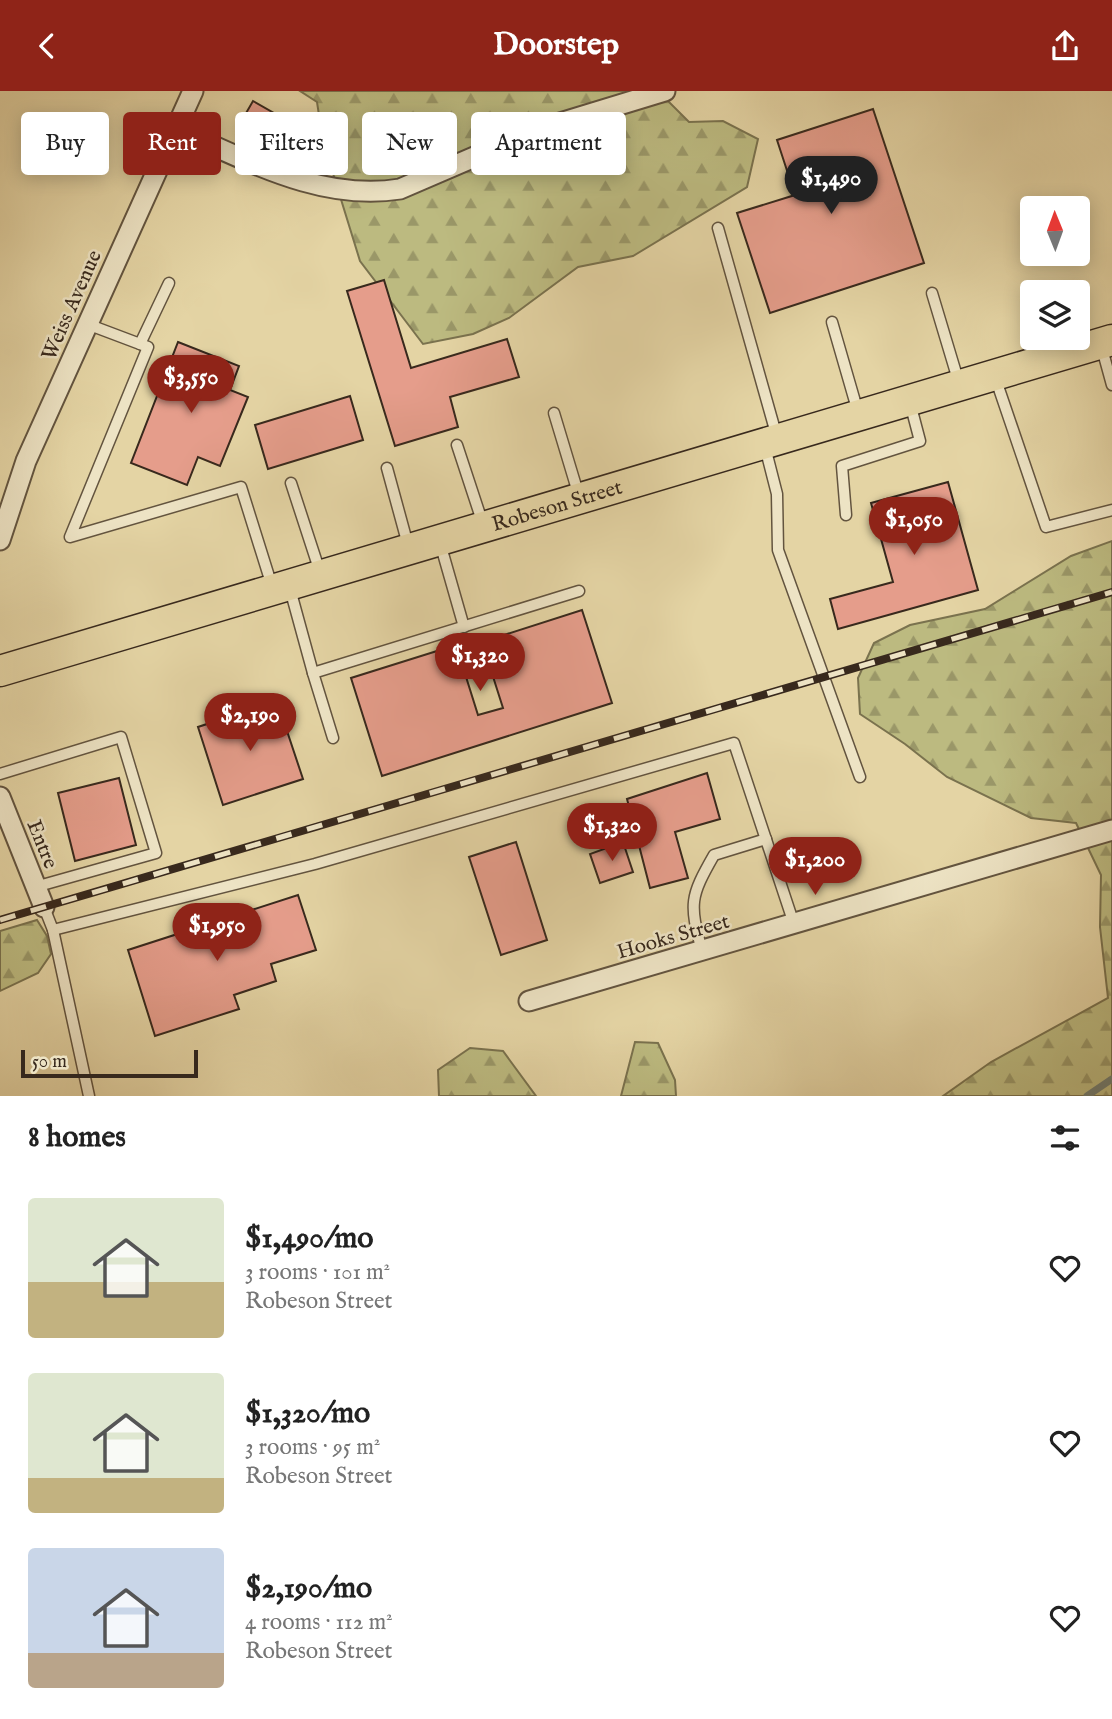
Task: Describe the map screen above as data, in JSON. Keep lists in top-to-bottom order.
{
  "streets": {
    "main road": ["Robeson Street"],
    "street": ["Weiss Avenue", "Entre", "Hooks Street"]
  },
  "scale_bar": "50 m",
  "north": "top",
  "page": {
    "header": "Doorstep",
    "chip": [
      "Buy",
      "Rent",
      "Filters",
      "New",
      "Apartment"
    ],
    "price": [
      "$1,490",
      "$3,550",
      "$1,050",
      "$1,320",
      "$2,190",
      "$1,320",
      "$1,200",
      "$1,950"
    ],
    "scale": "50 m",
    "heading": "8 homes",
    "list": [
      {
        "name": "$1,490/mo",
        "note": "3 rooms · 101 m² · Robeson Street"
      },
      {
        "name": "$1,320/mo",
        "note": "3 rooms · 95 m² · Robeson Street"
      },
      {
        "name": "$2,190/mo",
        "note": "4 rooms · 112 m² · Robeson Street"
      }
    ]
  }
}
